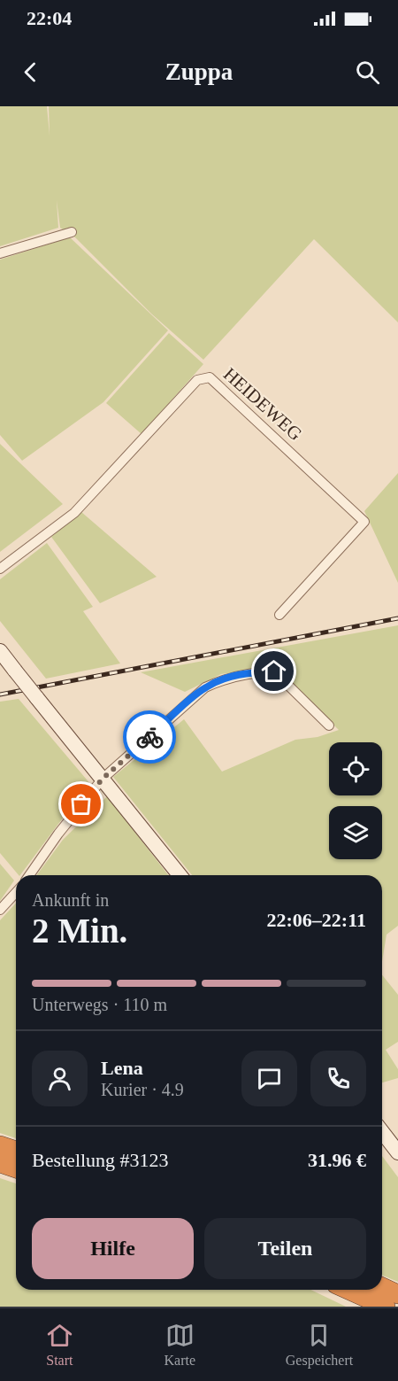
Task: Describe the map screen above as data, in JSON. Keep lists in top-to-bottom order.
{
  "streets": {
    "street": ["HEIDEWEG"]
  },
  "page": {
    "status": "22:04",
    "header": "Zuppa",
    "heading": ["2 Min.", "Ankunft in", "22:06–22:11"],
    "panel": [
      "Lena",
      "Kurier · 4.9",
      "Bestellung #3123",
      "31.96 €"
    ],
    "bar": "Unterwegs · 110 m",
    "buttons": ["Hilfe", "Teilen"],
    "tabs": ["Start", "Karte", "Gespeichert"]
  }
}
